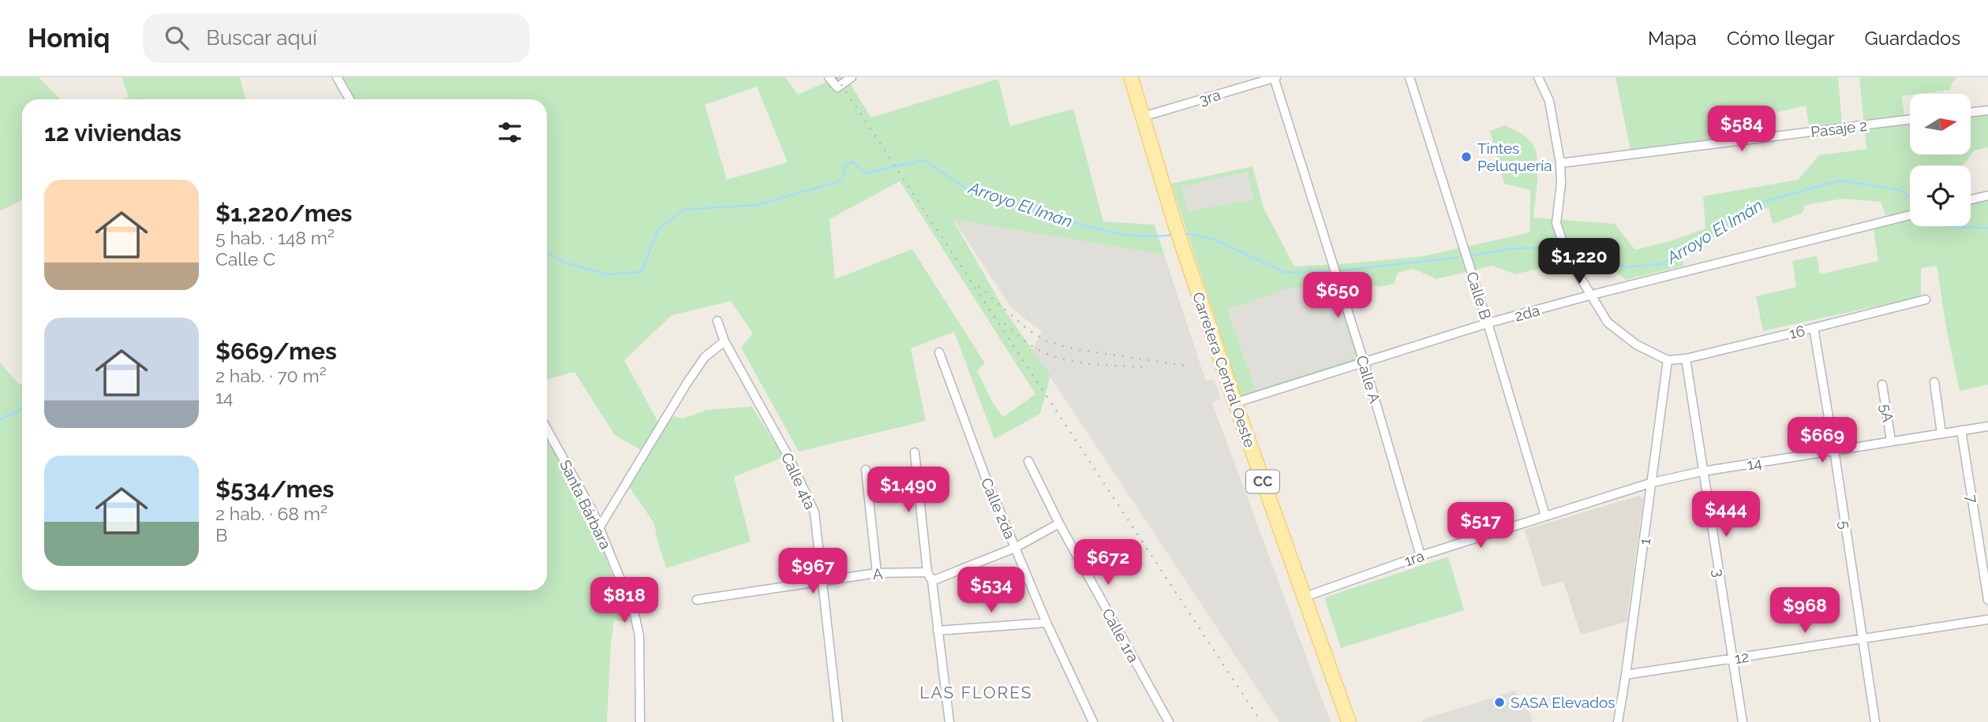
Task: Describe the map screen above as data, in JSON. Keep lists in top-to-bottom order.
{
  "streets": {
    "main road": ["Carretera Central Oeste", "CC"],
    "street": [
      "3ra",
      "Pasaje 2",
      "Calle B",
      "2da",
      "16",
      "Calle A",
      "5A",
      "14",
      "Calle 4ta",
      "7",
      "Santa Bárbara",
      "Calle 2da",
      "5",
      "1",
      "1ra",
      "3",
      "A",
      "Calle 1ra",
      "12"
    ]
  },
  "crossings": [
    ["3ra", "Carretera Central Oeste"],
    ["3ra", "Calle A"],
    ["Calle B", "2da"],
    ["Calle B", "1ra"],
    ["2da", "Carretera Central Oeste"],
    ["2da", "Calle A"],
    ["16", "5"],
    ["16", "1"],
    ["16", "3"],
    ["Carretera Central Oeste", "1ra"],
    ["Calle A", "1ra"],
    ["5A", "14"],
    ["14", "7"],
    ["14", "5"],
    ["14", "1"],
    ["14", "1ra"],
    ["14", "3"],
    ["Calle 4ta", "A"],
    ["5", "12"],
    ["1", "1ra"],
    ["1", "12"],
    ["3", "12"]
  ],
  "districts": ["LAS FLORES"],
  "water": ["Arroyo El Imán"],
  "places": ["Tintes Peluquería", "SASA Elevados"],
  "north": "right",
  "page": {
    "header": "Homiq",
    "search": "Buscar aquí",
    "nav": ["Mapa", "Cómo llegar", "Guardados"],
    "heading": "12 viviendas",
    "price": [
      "$584",
      "$1,220",
      "$650",
      "$669",
      "$1,490",
      "$444",
      "$517",
      "$672",
      "$967",
      "$534",
      "$818",
      "$968"
    ],
    "list": [
      {
        "name": "$1,220/mes",
        "note": "5 hab. · 148 m² · Calle C"
      },
      {
        "name": "$669/mes",
        "note": "2 hab. · 70 m² · 14"
      },
      {
        "name": "$534/mes",
        "note": "2 hab. · 68 m² · B"
      }
    ]
  }
}
